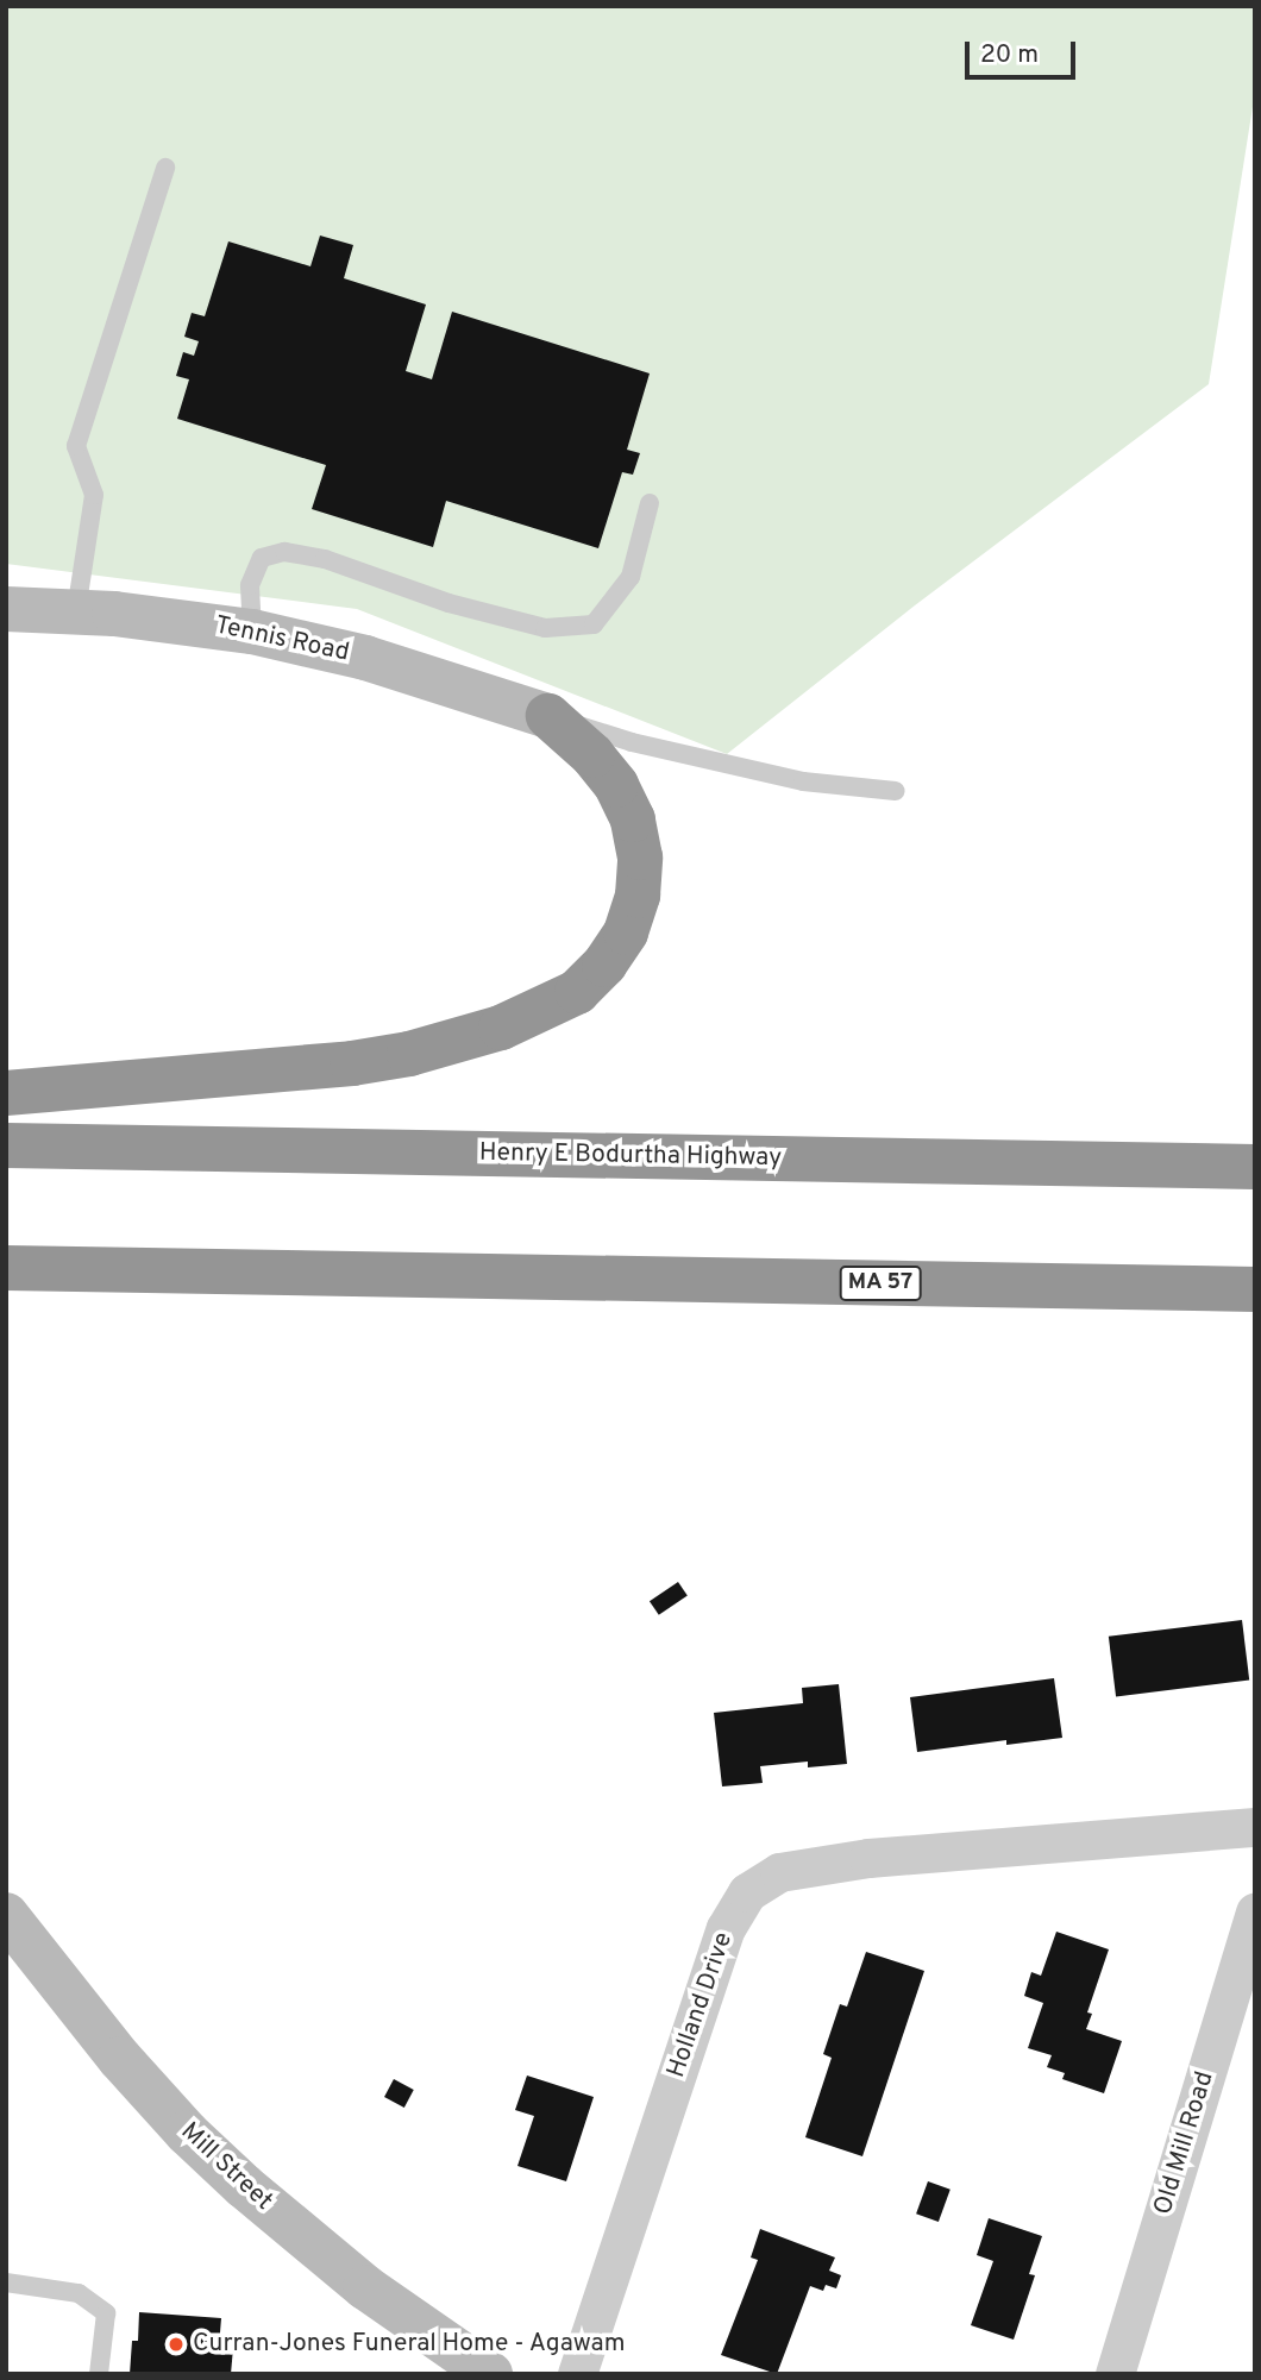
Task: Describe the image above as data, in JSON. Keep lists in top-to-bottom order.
{
  "streets": {
    "highway": ["Henry E Bodurtha Highway", "MA 57"],
    "street": [
      "Tennis Road",
      "Holland Drive",
      "Old Mill Road",
      "Mill Street"
    ]
  },
  "places": ["Curran-Jones Funeral Home - Agawam"],
  "scale_bar": "20 m"
}
